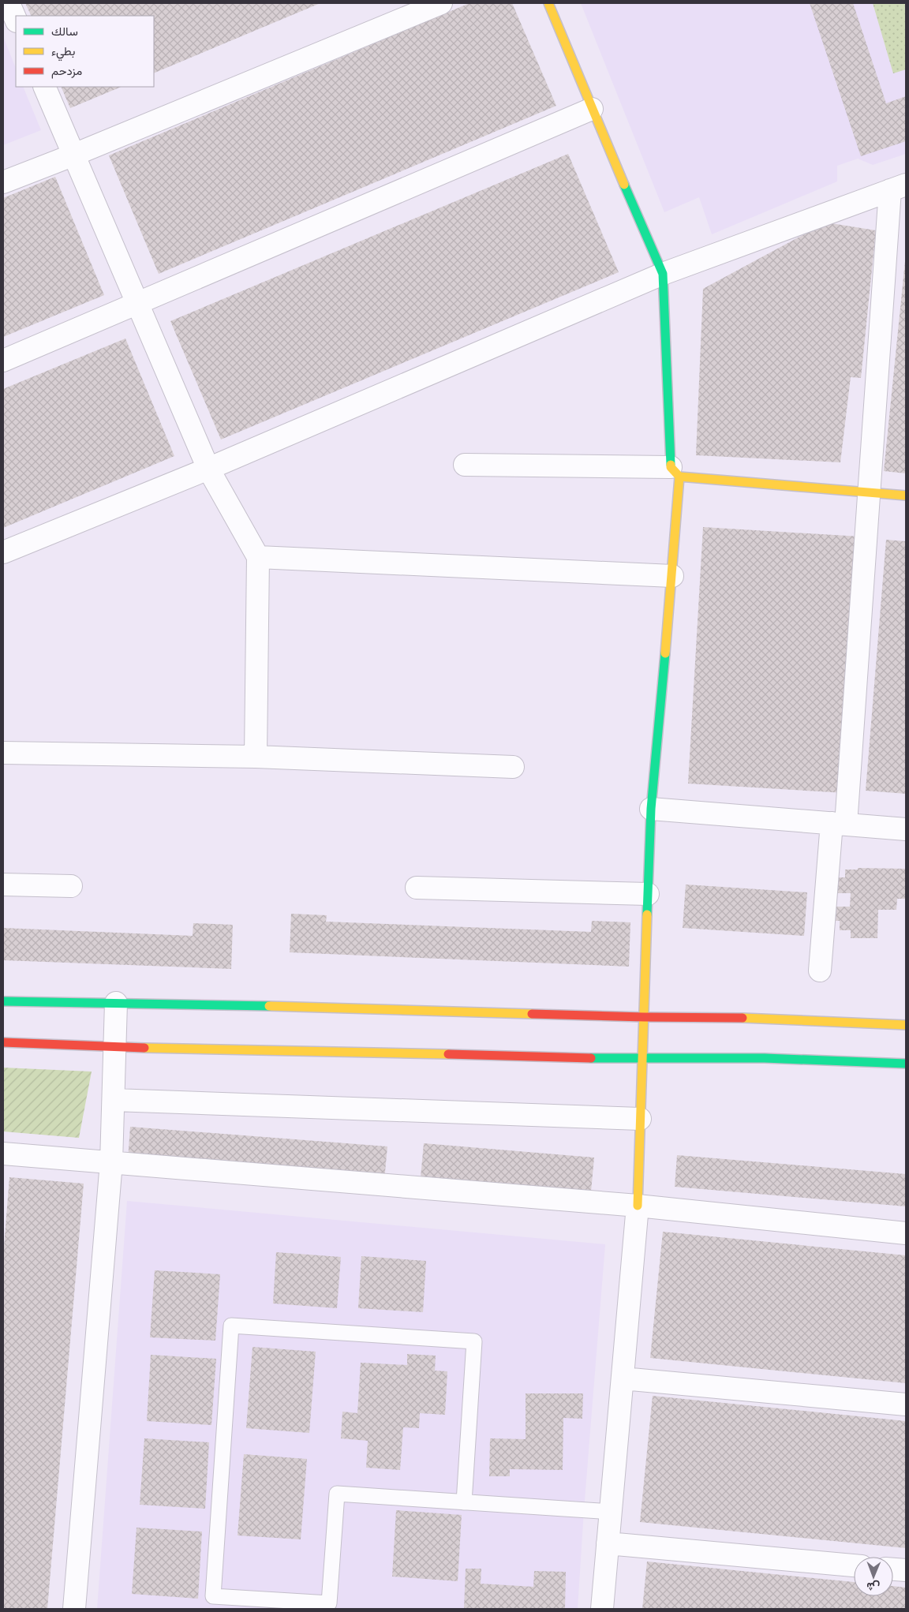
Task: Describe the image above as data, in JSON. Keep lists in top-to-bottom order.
{
  "legend": ["سالك", "بطيء", "مزدحم"],
  "north": "bottom"
}
